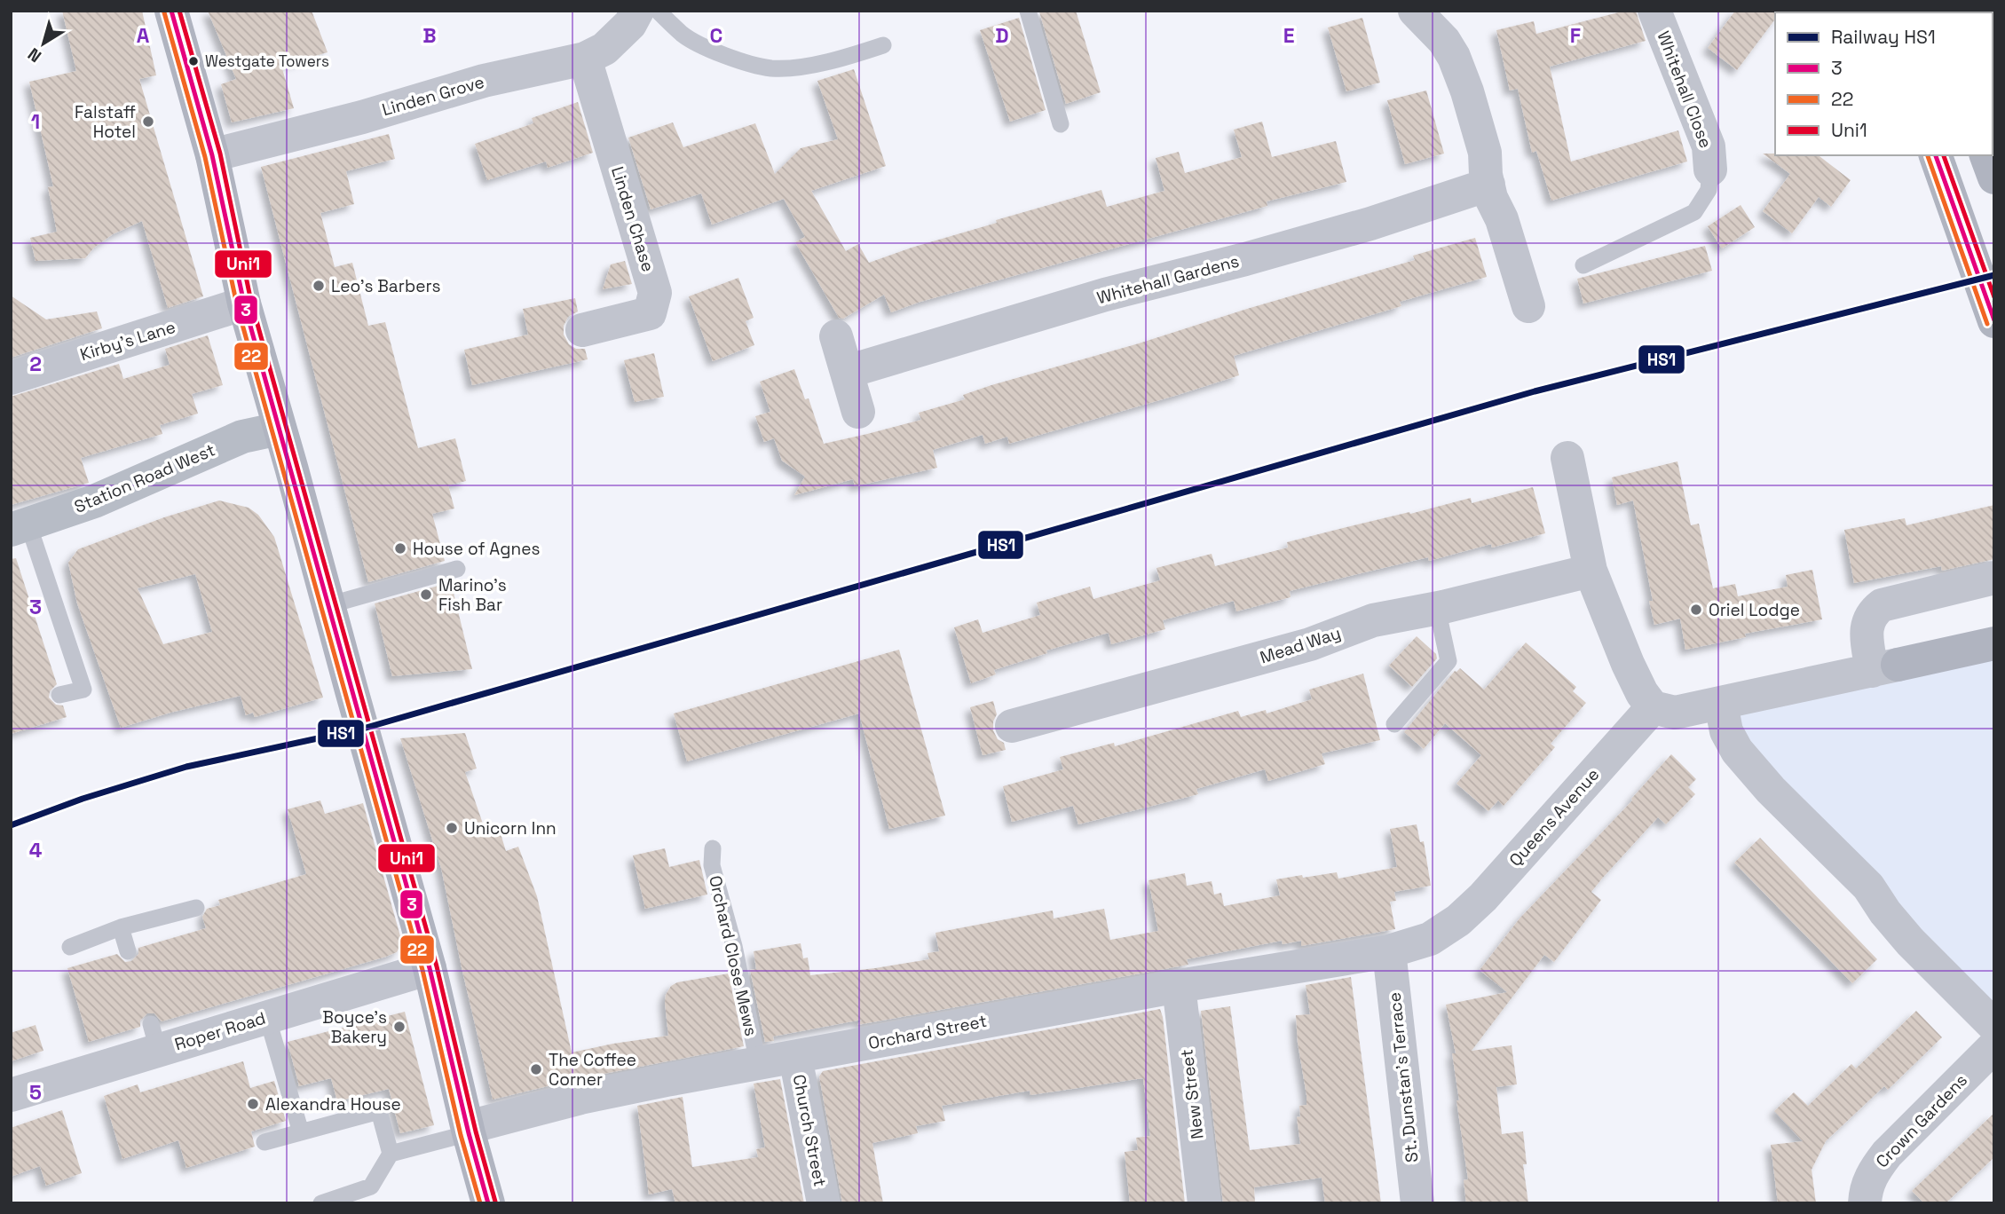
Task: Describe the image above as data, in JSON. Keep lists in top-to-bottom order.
{
  "streets": {
    "main road": ["Station Road West"],
    "street": [
      "Whitehall Close",
      "Linden Grove",
      "Linden Chase",
      "Whitehall Gardens",
      "Kirby's Lane",
      "Mead Way",
      "Queens Avenue",
      "Roper Road",
      "Orchard Street",
      "St. Dunstan's Terrace",
      "New Street",
      "Crown Gardens",
      "Church Street"
    ],
    "lane": ["Orchard Close Mews"]
  },
  "crossings": [
    ["Linden Grove", "Linden Chase"],
    ["Queens Avenue", "Orchard Street"],
    ["Queens Avenue", "St. Dunstan's Terrace"],
    ["Orchard Close Mews", "Orchard Street"],
    ["Orchard Street", "St. Dunstan's Terrace"],
    ["Orchard Street", "New Street"],
    ["Orchard Street", "Church Street"]
  ],
  "places": [
    "Westgate Towers",
    "Falstaff Hotel",
    "Leo's Barbers",
    "House of Agnes",
    "Marino's Fish Bar",
    "Oriel Lodge",
    "Unicorn Inn",
    "Boyce's Bakery",
    "The Coffee Corner",
    "Alexandra House"
  ],
  "lines": [
    "transit line 3",
    "transit line Uni1",
    "transit line 22",
    "rail line HS1"
  ],
  "legend": [
    "Railway HS1",
    "3",
    "22",
    "Uni1"
  ],
  "north": "bottom left",
  "grid": {
    "columns": [
      "A",
      "B",
      "C",
      "D",
      "E",
      "F"
    ],
    "rows": [
      "1",
      "2",
      "3",
      "4",
      "5"
    ]
  }
}
